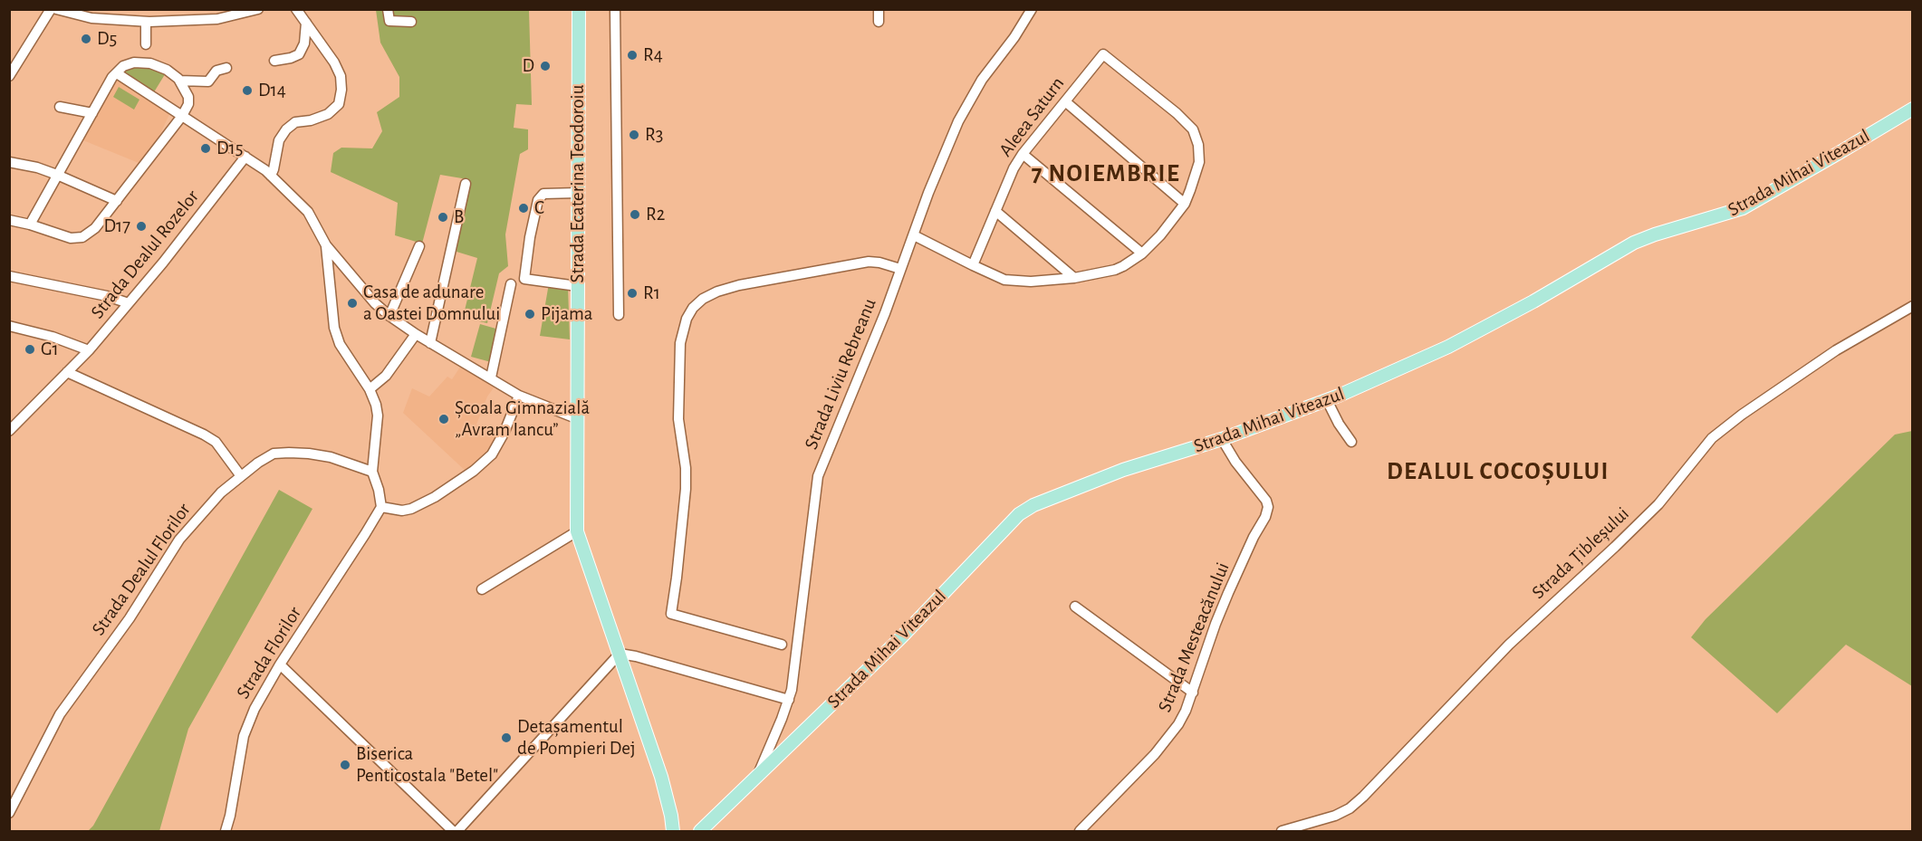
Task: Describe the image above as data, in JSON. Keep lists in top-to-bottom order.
{
  "streets": {
    "main road": ["Strada Mihai Viteazul", "Strada Ecaterina Teodoroiu"],
    "street": [
      "Aleea Saturn",
      "Strada Dealul Rozelor",
      "Strada Liviu Rebreanu",
      "Strada Țibleșului",
      "Strada Dealul Florilor",
      "Strada Mesteacănului",
      "Strada Florilor"
    ]
  },
  "crossings": [
    ["Strada Mihai Viteazul", "Strada Liviu Rebreanu"],
    ["Strada Mihai Viteazul", "Strada Mesteacănului"]
  ],
  "districts": ["7 NOIEMBRIE", "DEALUL COCOȘULUI"],
  "places": [
    "D5",
    "R4",
    "D",
    "D14",
    "R3",
    "D15",
    "C",
    "R2",
    "B",
    "D17",
    "R1",
    "Casa de adunare a Oastei Domnului",
    "Pijama",
    "G1",
    "Școala Gimnazială „Avram Iancu”",
    "Detașamentul de Pompieri Dej",
    "Biserica Penticostala \"Betel\""
  ]
}
